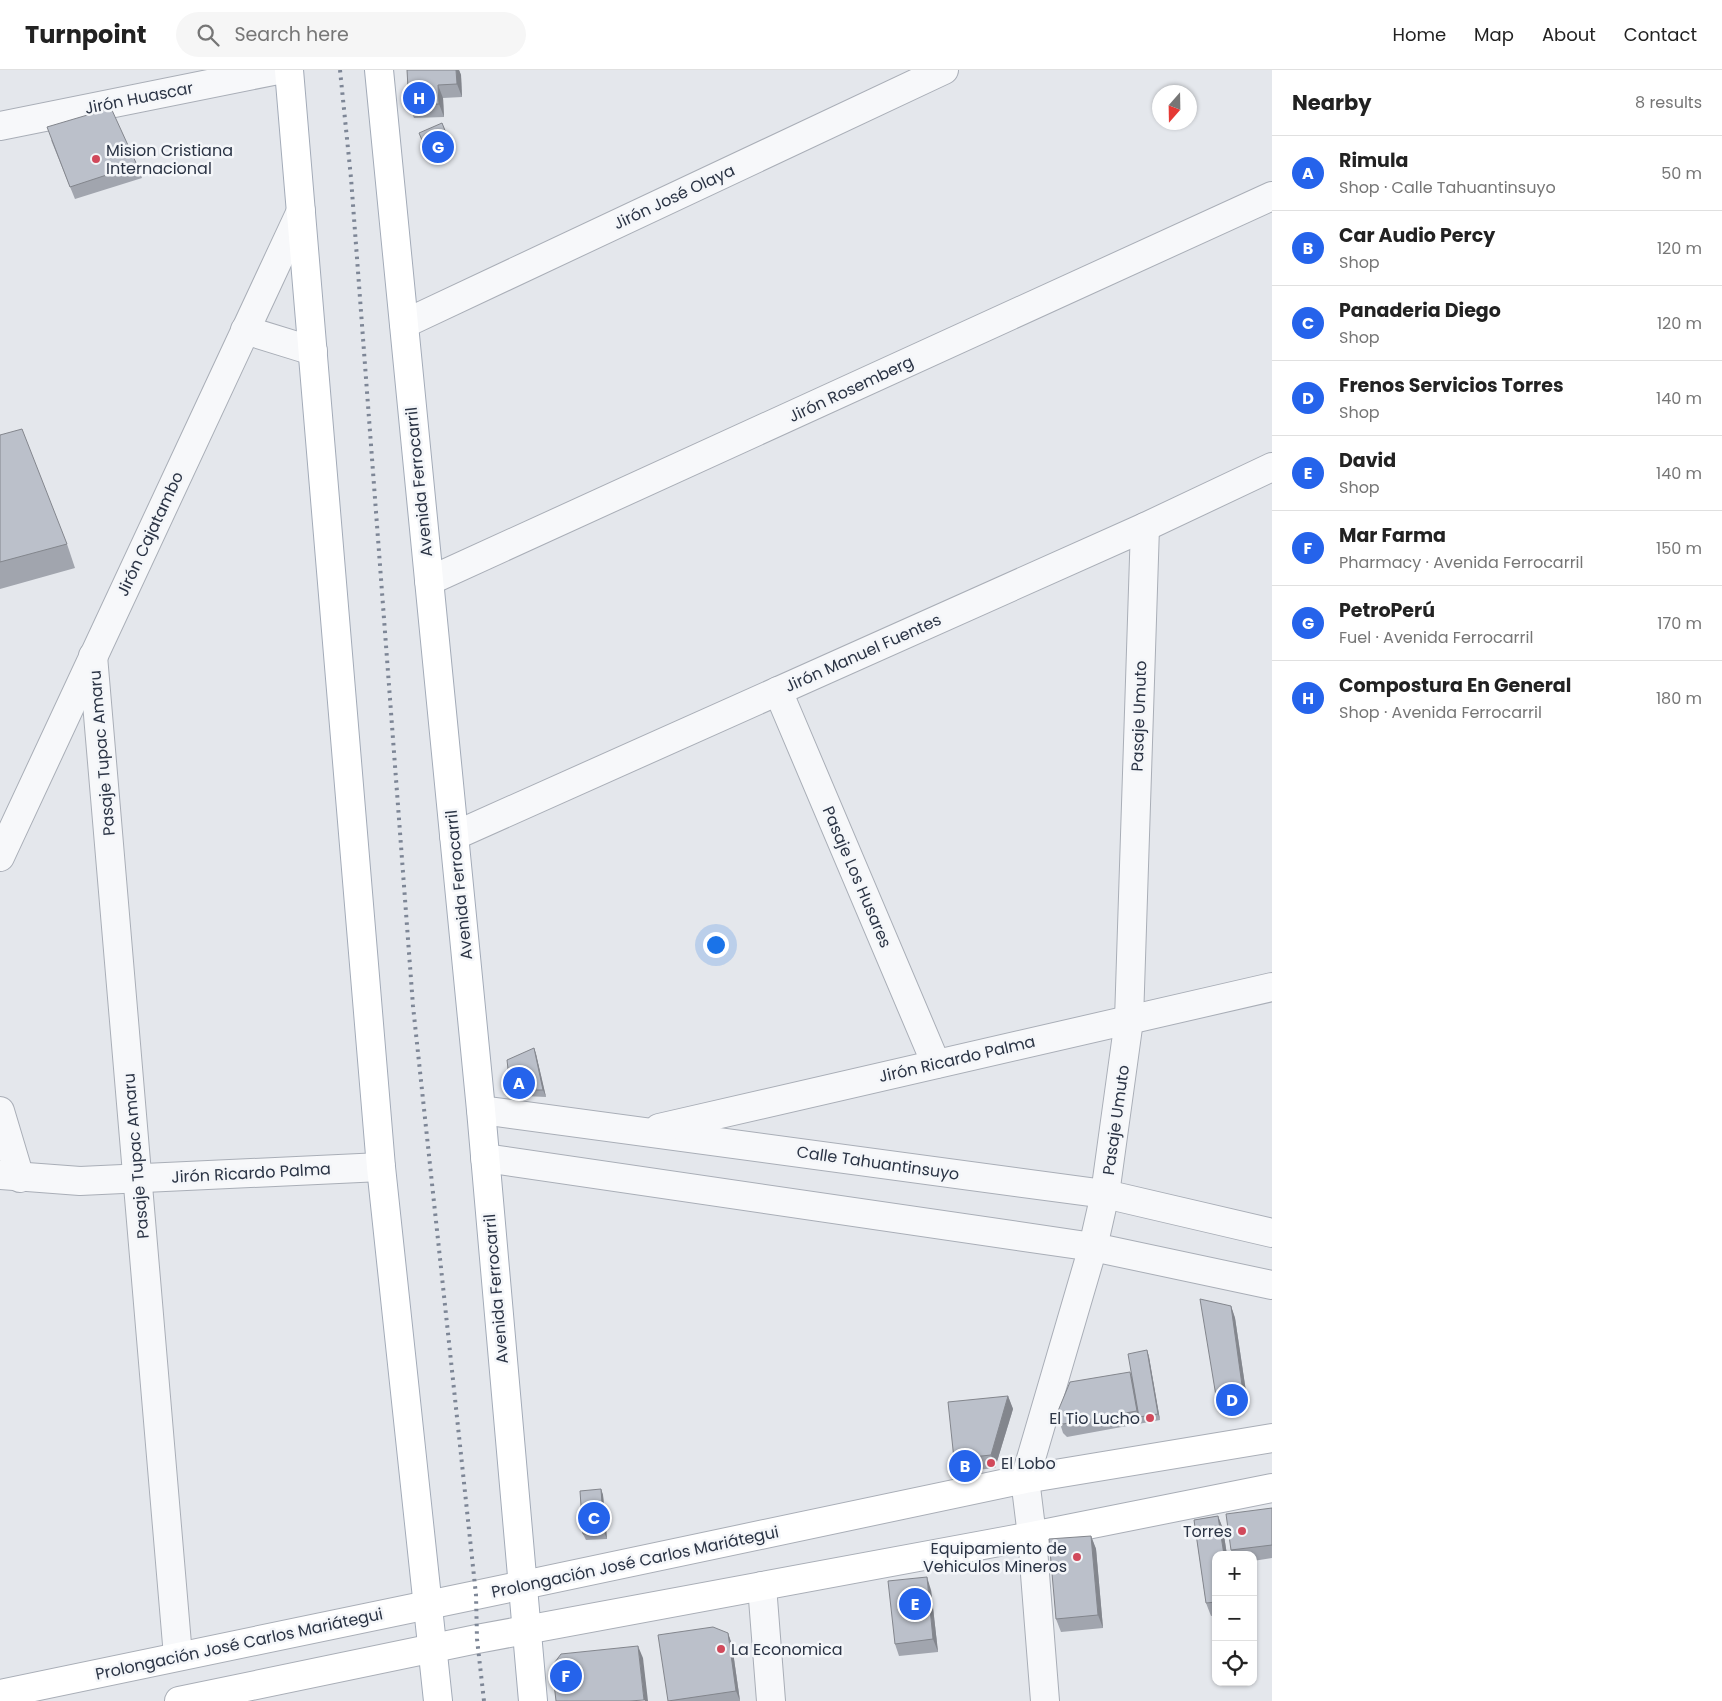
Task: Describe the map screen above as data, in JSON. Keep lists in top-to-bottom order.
{
  "streets": {
    "main road": ["Avenida Ferrocarril", "Prolongación José Carlos Mariátegui"],
    "street": [
      "Jirón Huascar",
      "Jirón José Olaya",
      "Jirón Rosemberg",
      "Jirón Cajatambo",
      "Jirón Manuel Fuentes",
      "Pasaje Umuto",
      "Pasaje Tupac Amaru",
      "Pasaje Los Husares",
      "Jirón Ricardo Palma",
      "Calle Tahuantinsuyo"
    ]
  },
  "crossings": [
    ["Jirón José Olaya", "Avenida Ferrocarril"],
    ["Jirón Rosemberg", "Avenida Ferrocarril"],
    ["Avenida Ferrocarril", "Jirón Manuel Fuentes"],
    ["Avenida Ferrocarril", "Calle Tahuantinsuyo"],
    ["Avenida Ferrocarril", "Prolongación José Carlos Mariátegui"],
    ["Jirón Cajatambo", "Pasaje Tupac Amaru"],
    ["Jirón Manuel Fuentes", "Pasaje Umuto"],
    ["Jirón Manuel Fuentes", "Pasaje Los Husares"],
    ["Pasaje Umuto", "Jirón Ricardo Palma"],
    ["Pasaje Umuto", "Calle Tahuantinsuyo"],
    ["Pasaje Umuto", "Prolongación José Carlos Mariátegui"],
    ["Pasaje Tupac Amaru", "Jirón Ricardo Palma"],
    ["Pasaje Tupac Amaru", "Prolongación José Carlos Mariátegui"],
    ["Pasaje Los Husares", "Jirón Ricardo Palma"],
    ["Jirón Ricardo Palma", "Calle Tahuantinsuyo"]
  ],
  "places": [
    "Mision Cristiana Internacional",
    "El Tio Lucho",
    "El Lobo",
    "Torres",
    "Equipamiento de Vehiculos Mineros",
    "La Economica"
  ],
  "north": "bottom",
  "page": {
    "header": "Turnpoint",
    "search": "Search here",
    "nav": [
      "Home",
      "Map",
      "About",
      "Contact"
    ],
    "heading": ["Nearby", "8 results"],
    "pins": [
      "H",
      "G",
      "A",
      "D",
      "B",
      "C",
      "E",
      "F"
    ],
    "list": [
      {
        "mark": "A",
        "name": "Rimula",
        "note": "Shop · Calle Tahuantinsuyo",
        "value": "50 m"
      },
      {
        "mark": "B",
        "name": "Car Audio Percy",
        "note": "Shop",
        "value": "120 m"
      },
      {
        "mark": "C",
        "name": "Panaderia Diego",
        "note": "Shop",
        "value": "120 m"
      },
      {
        "mark": "D",
        "name": "Frenos Servicios Torres",
        "note": "Shop",
        "value": "140 m"
      },
      {
        "mark": "E",
        "name": "David",
        "note": "Shop",
        "value": "140 m"
      },
      {
        "mark": "F",
        "name": "Mar Farma",
        "note": "Pharmacy · Avenida Ferrocarril",
        "value": "150 m"
      },
      {
        "mark": "G",
        "name": "PetroPerú",
        "note": "Fuel · Avenida Ferrocarril",
        "value": "170 m"
      },
      {
        "mark": "H",
        "name": "Compostura En General",
        "note": "Shop · Avenida Ferrocarril",
        "value": "180 m"
      }
    ],
    "map_buttons": ["+", "−"]
  }
}
